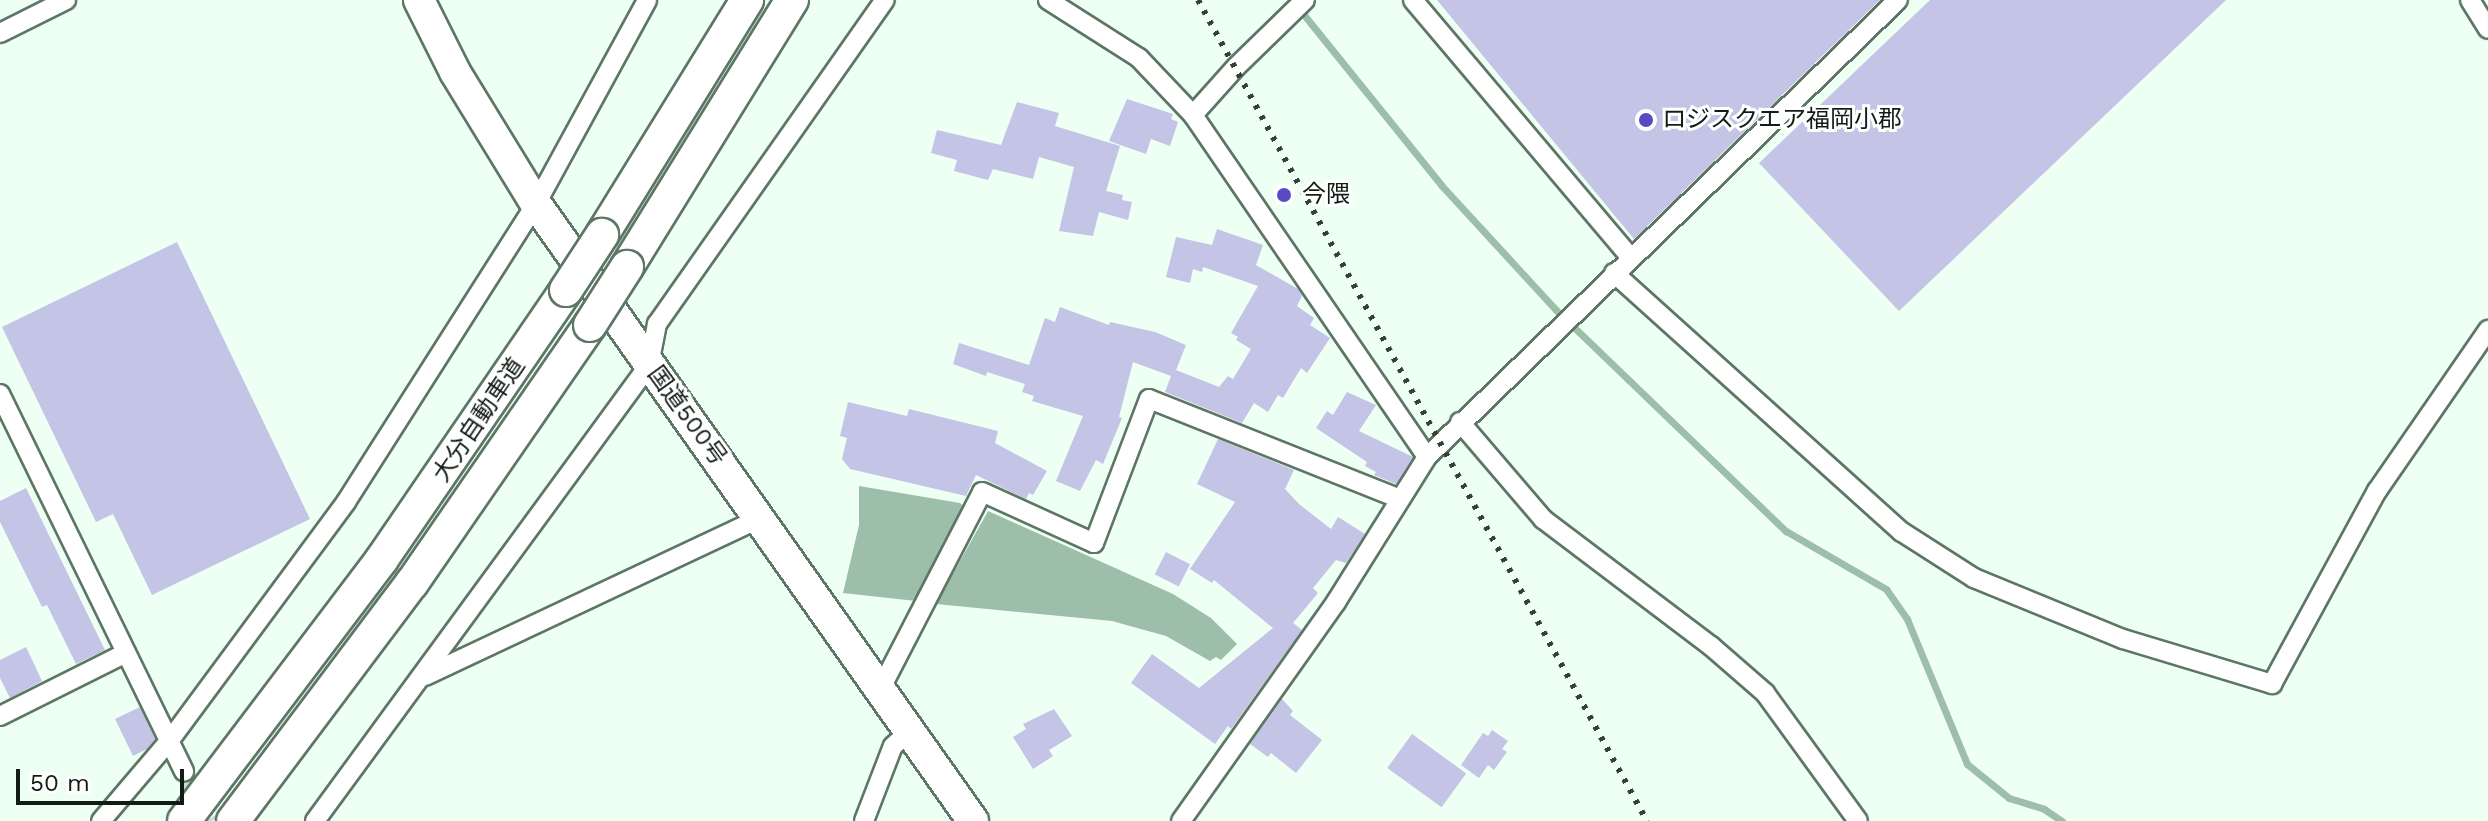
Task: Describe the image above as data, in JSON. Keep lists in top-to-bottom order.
{
  "streets": {
    "highway": ["国道500号", "大分自動車道"]
  },
  "places": ["ロジスクエア福岡小郡", "今隈"],
  "scale_bar": "50 m"
}
